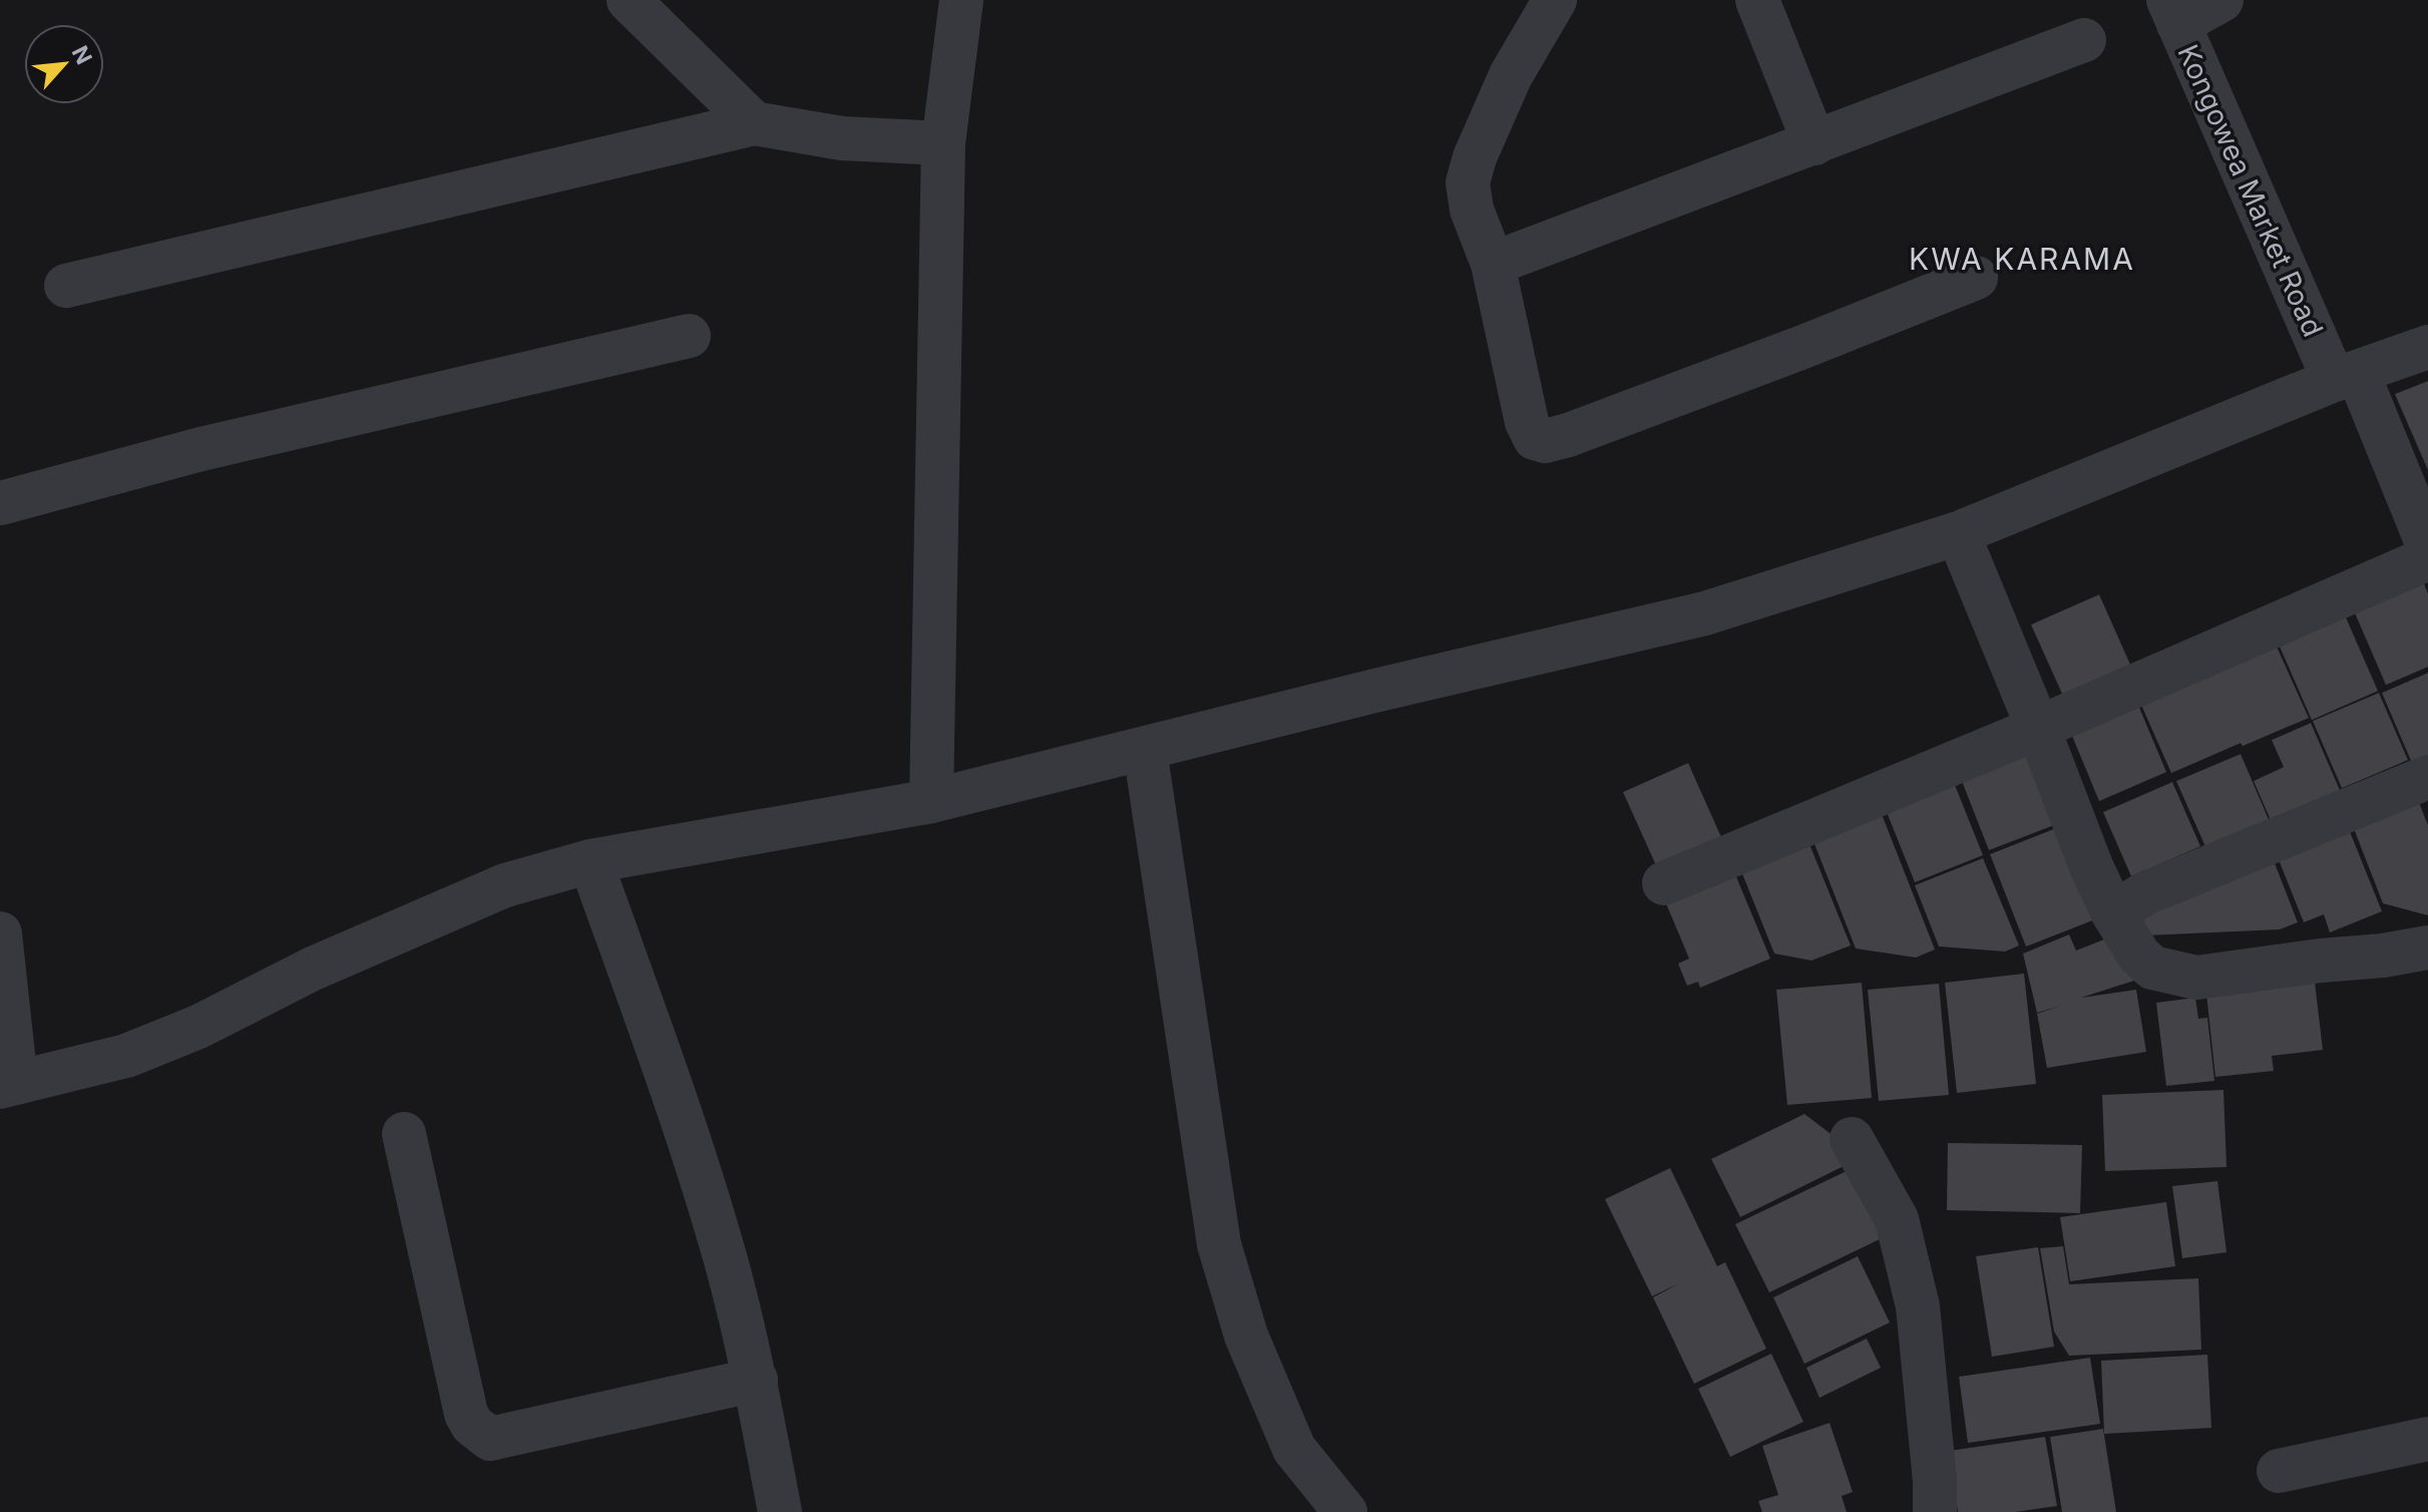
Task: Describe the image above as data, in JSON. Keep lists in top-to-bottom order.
{
  "streets": {
    "street": ["Kongowea Market Road"]
  },
  "districts": ["KWA KARAMA"],
  "north": "top right"
}
